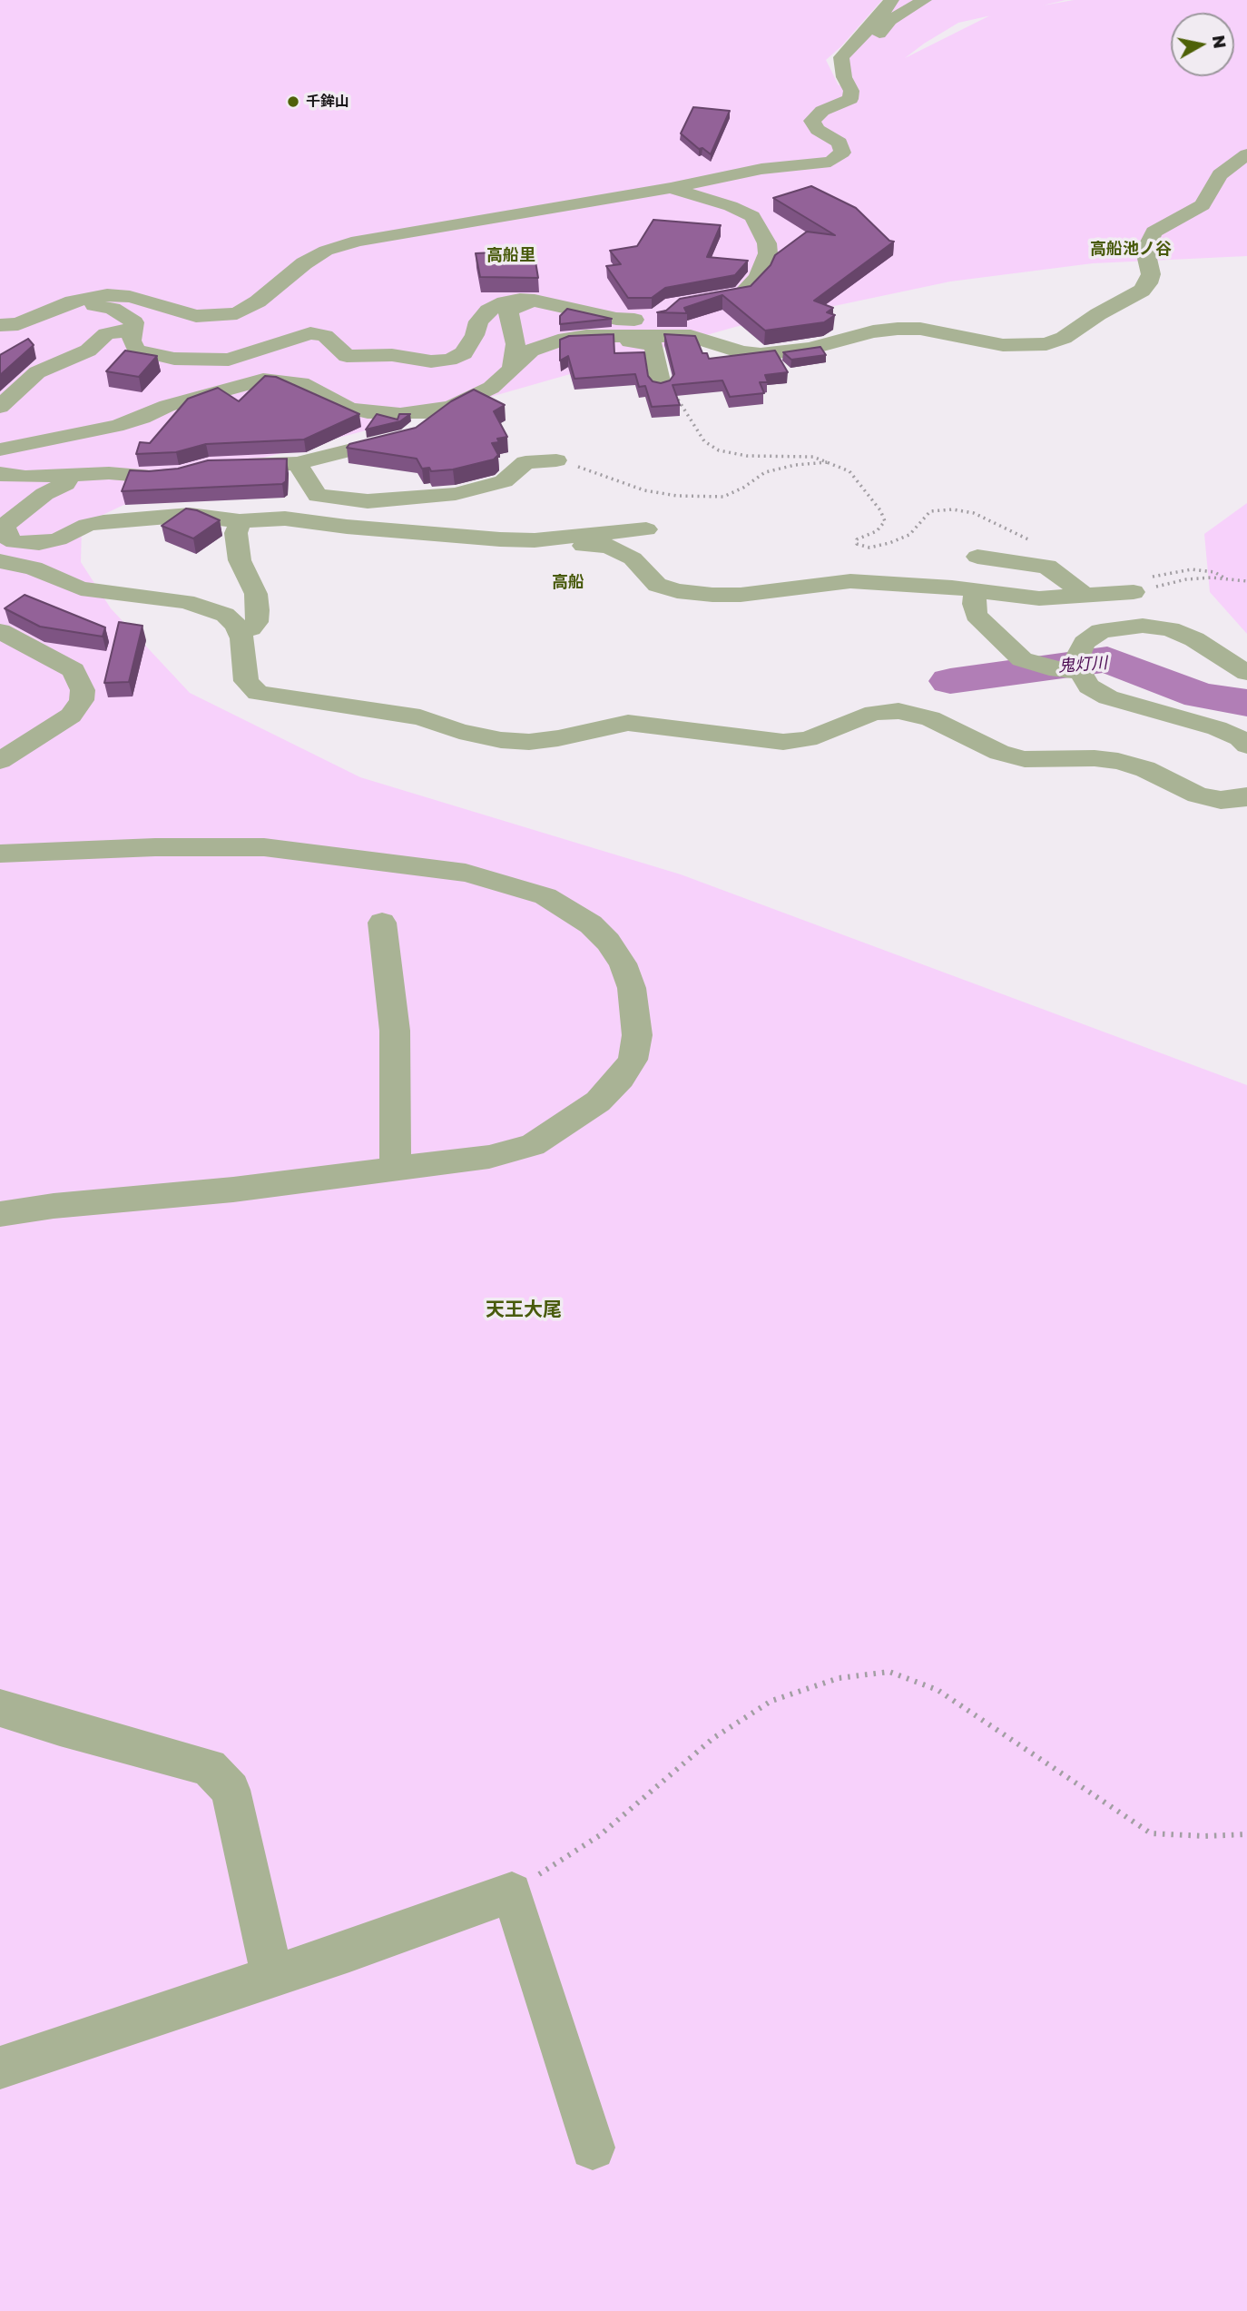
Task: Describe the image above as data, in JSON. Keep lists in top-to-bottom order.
{
  "districts": [
    "高船池ノ谷",
    "高船里",
    "高船",
    "天王大尾"
  ],
  "water": ["鬼灯川"],
  "places": ["千鉾山"],
  "north": "right"
}
